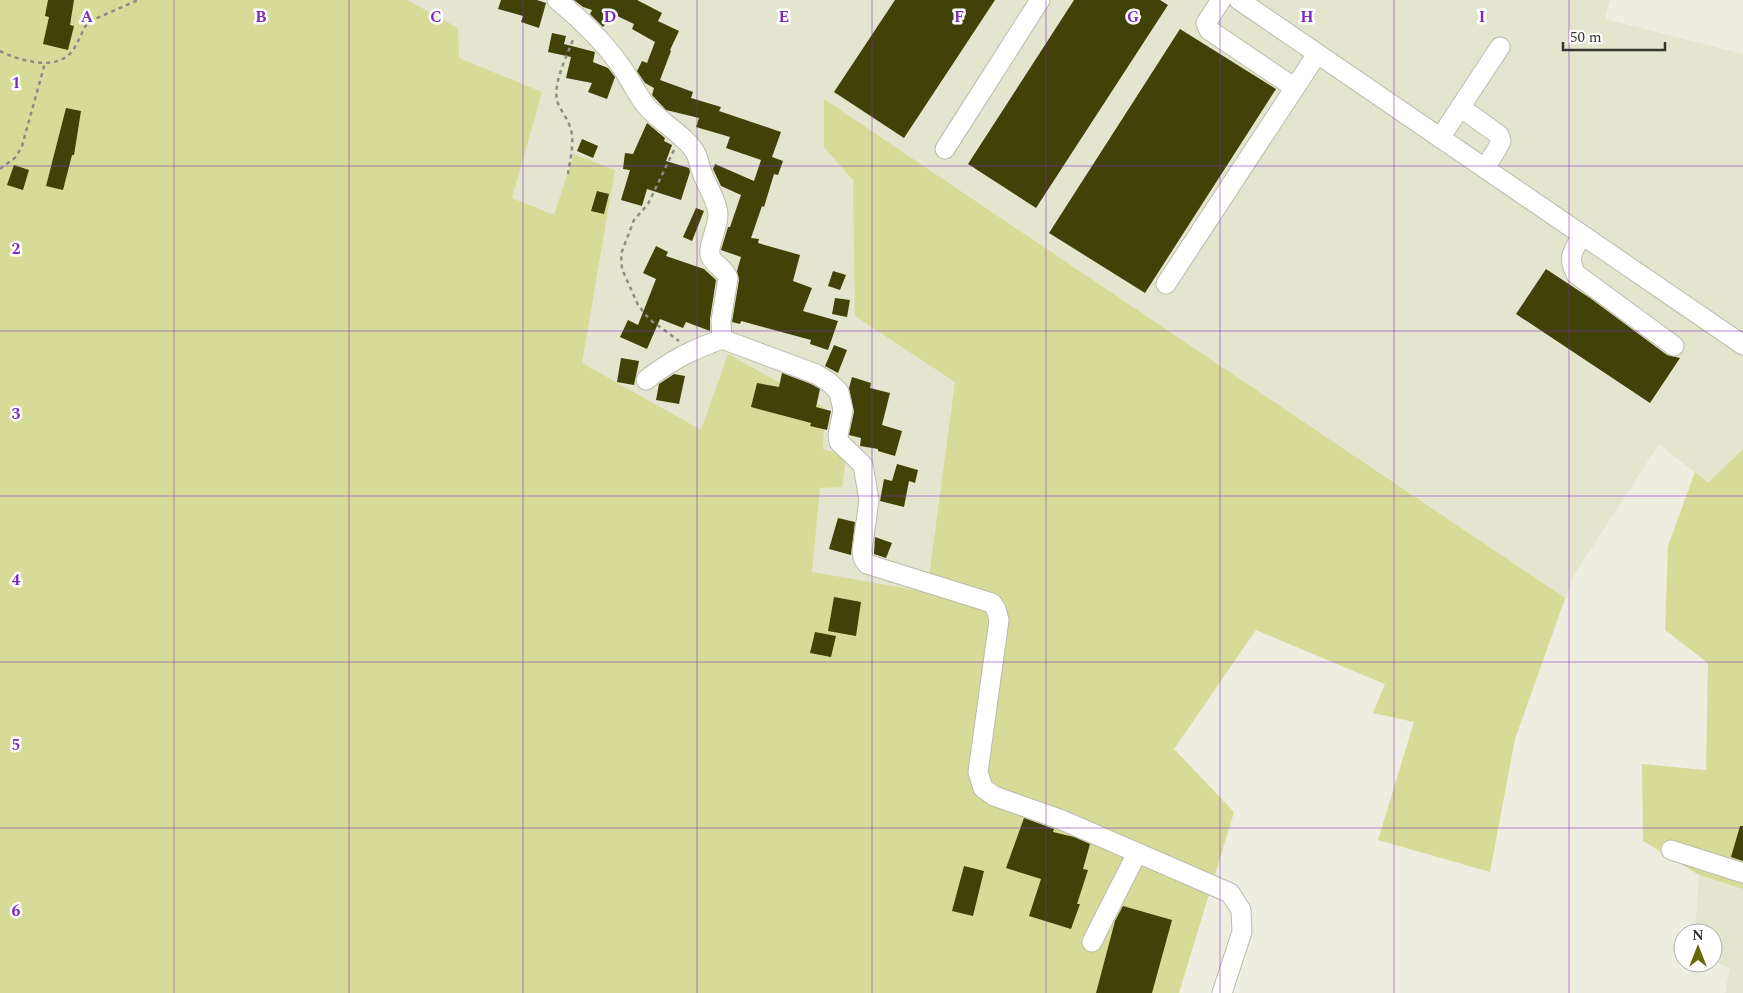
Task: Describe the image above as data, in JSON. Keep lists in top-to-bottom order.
{
  "scale_bar": "50 m",
  "north": "top",
  "grid": {
    "columns": [
      "A",
      "B",
      "C",
      "D",
      "E",
      "F",
      "G",
      "H",
      "I"
    ],
    "rows": [
      "1",
      "2",
      "3",
      "4",
      "5",
      "6"
    ]
  }
}
